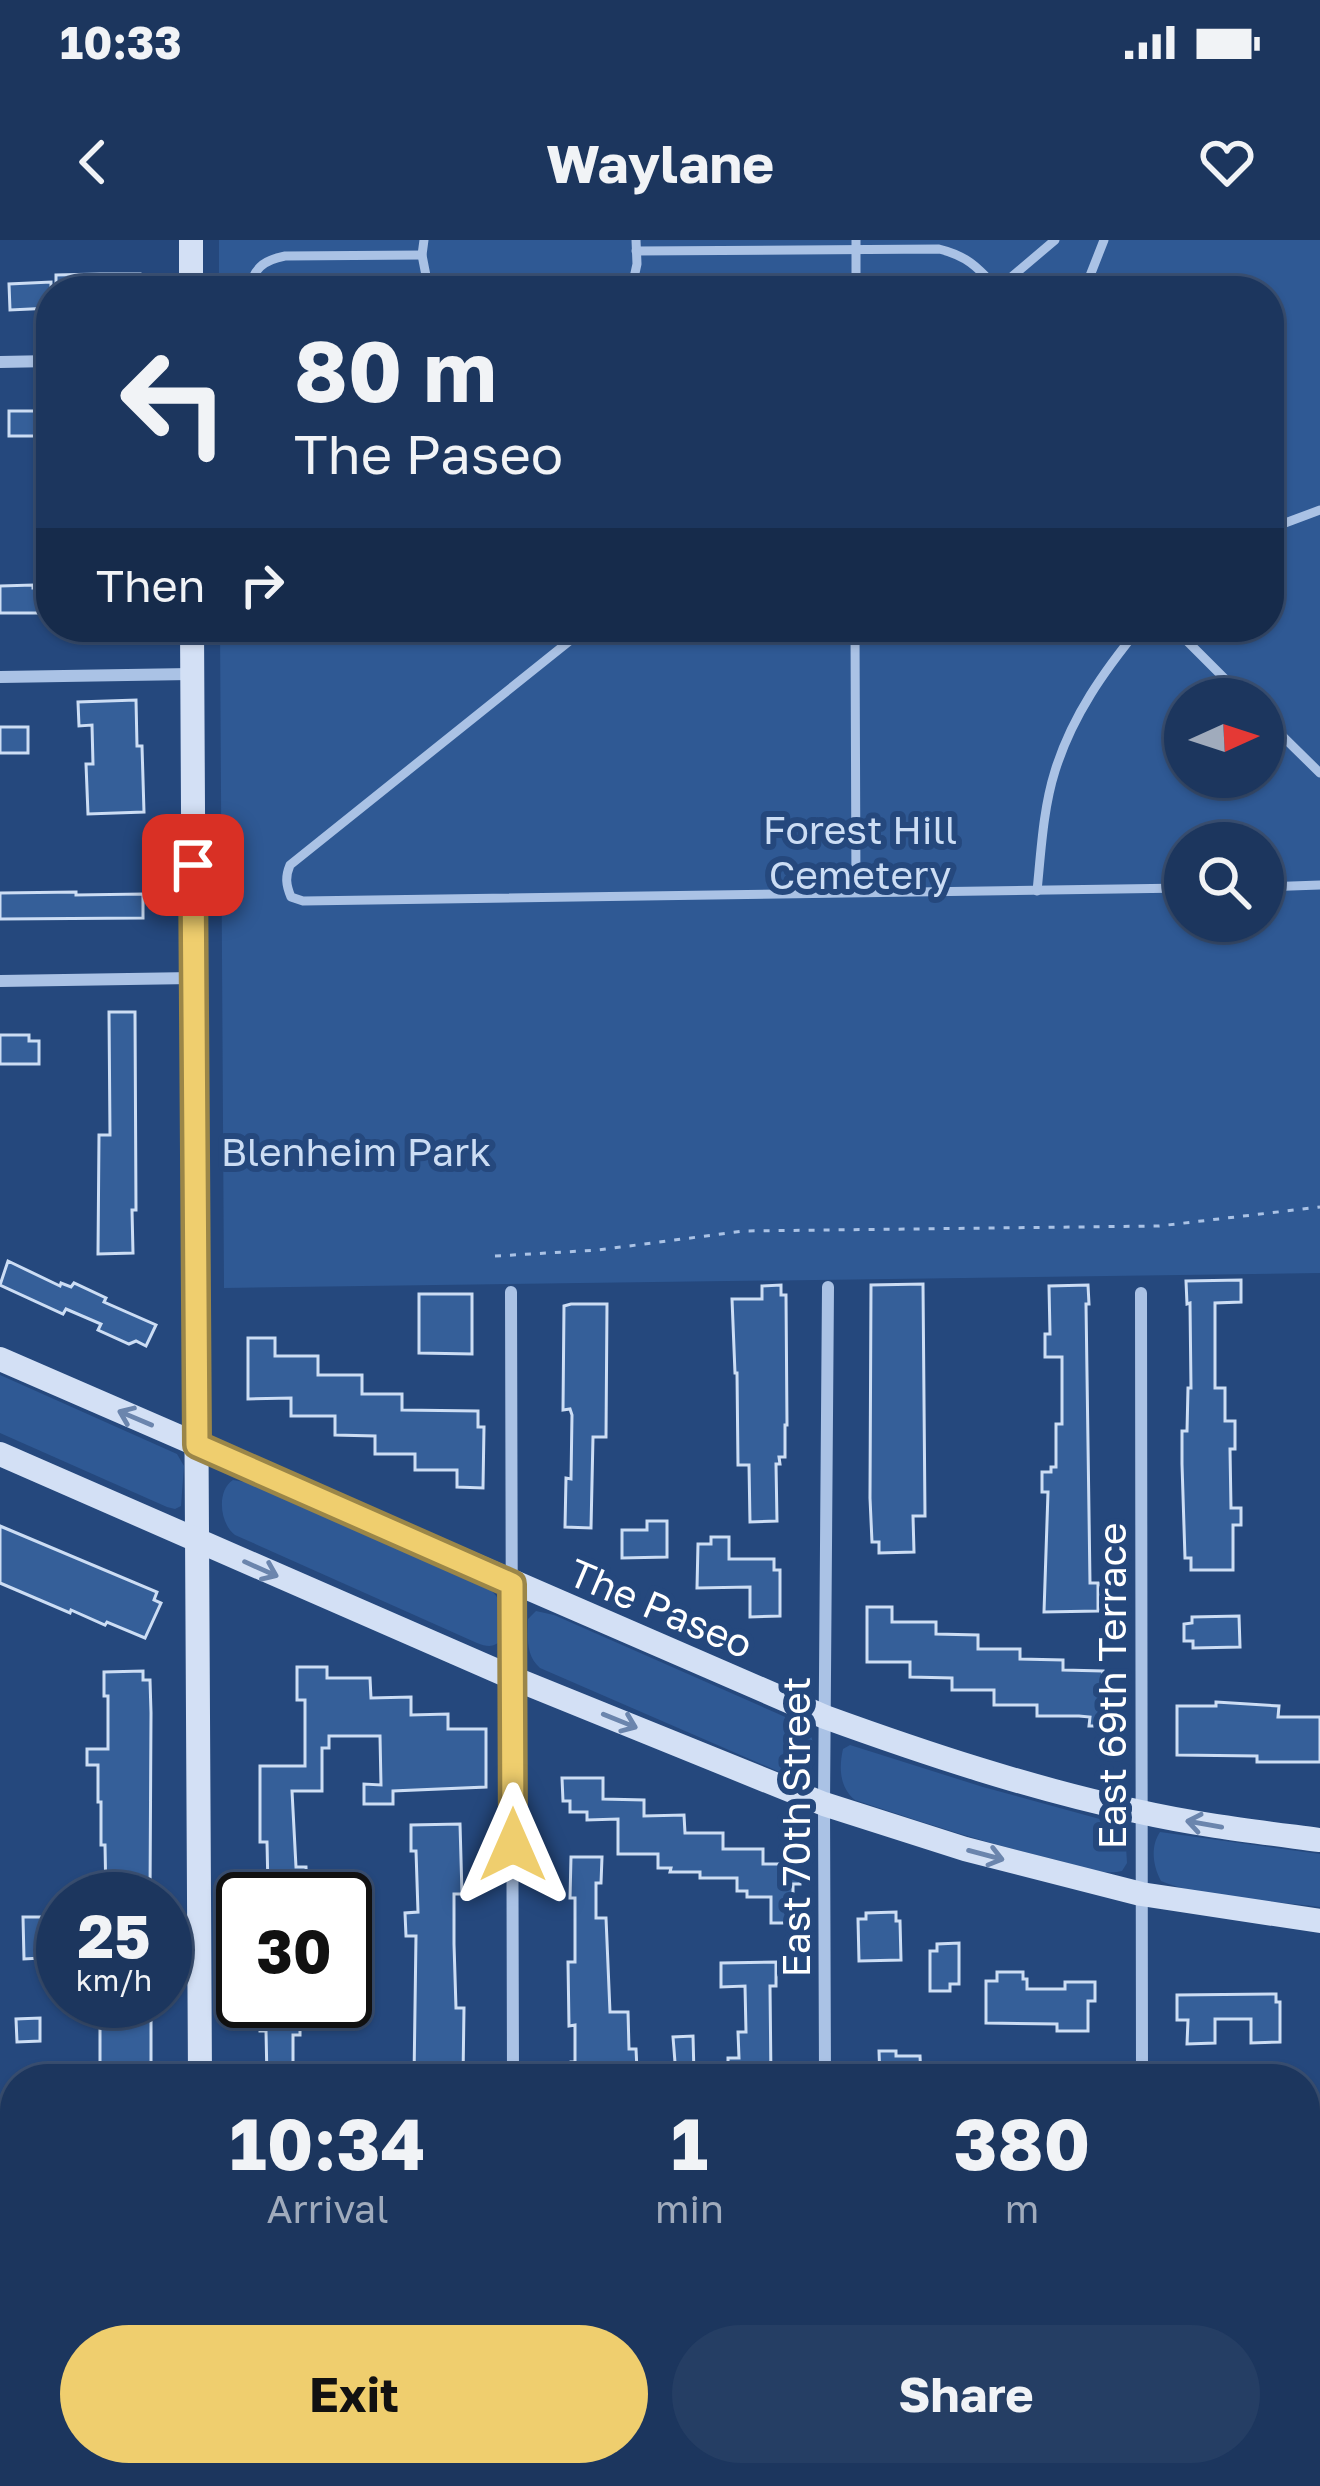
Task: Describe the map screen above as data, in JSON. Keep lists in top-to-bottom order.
{
  "streets": {
    "main road": ["The Paseo"],
    "street": ["East 69th Terrace", "East 70th Street"]
  },
  "crossings": [
    ["The Paseo", "East 69th Terrace"],
    ["The Paseo", "East 70th Street"]
  ],
  "parks": ["Forest Hill Cemetery", "Blenheim Park"],
  "north": "right",
  "page": {
    "status": "10:33",
    "header": "Waylane",
    "turn": ["80 m", "The Paseo"],
    "then": "Then",
    "speed": "25 km/h",
    "limit": "30",
    "eta": [
      "10:34",
      "Arrival",
      "1",
      "min",
      "380",
      "m"
    ],
    "buttons": ["Exit", "Share"]
  }
}
